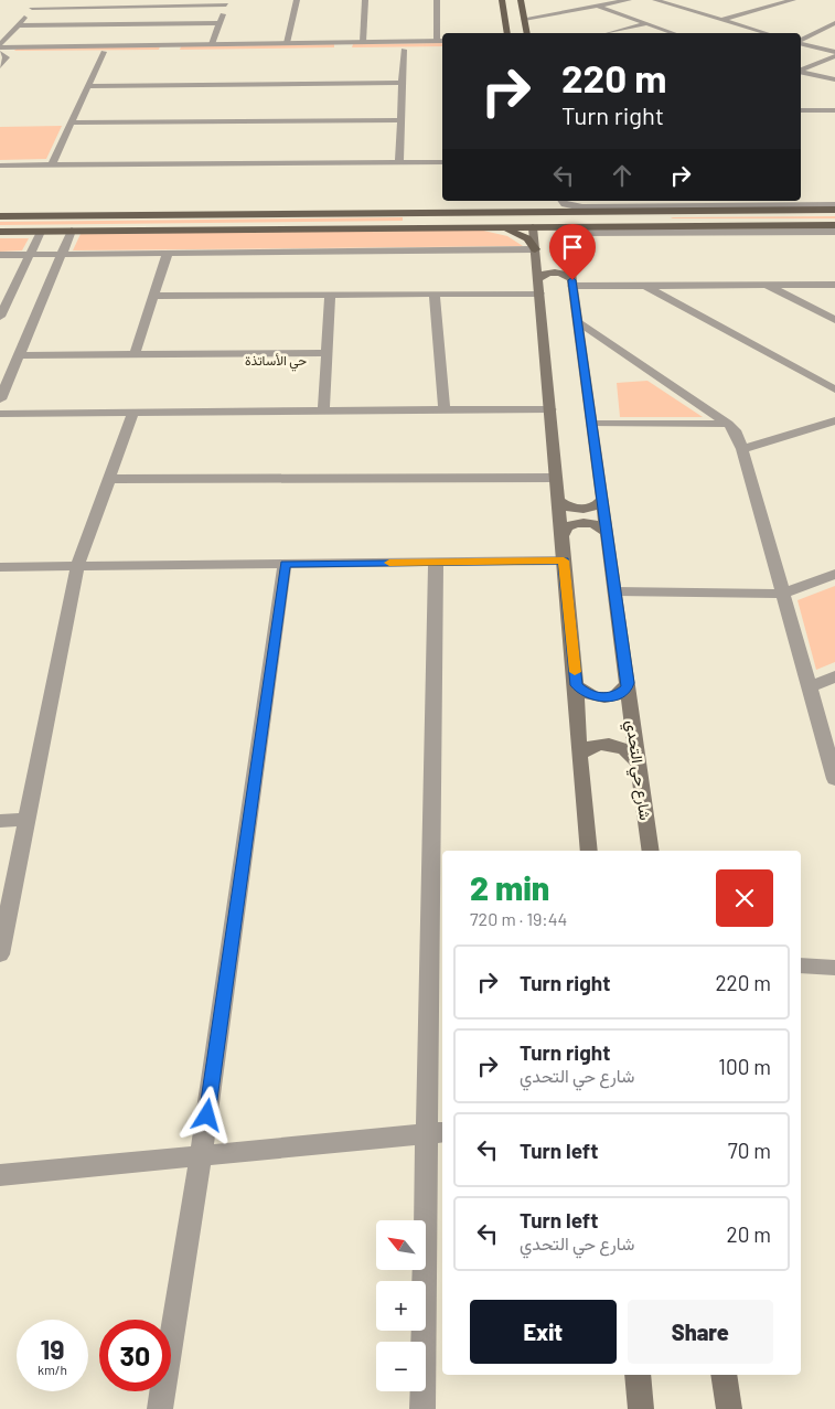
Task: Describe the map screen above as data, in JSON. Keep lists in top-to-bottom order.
{
  "streets": {
    "main road": ["شارع حي التحدي"]
  },
  "districts": ["حي الأساتذة"],
  "north": "top left",
  "page": {
    "turn": ["220 m", "Turn right"],
    "heading": ["2 min", "720 m · 19:44"],
    "list": [
      {
        "name": "Turn right",
        "value": "220 m"
      },
      {
        "name": "Turn right",
        "note": "شارع حي التحدي",
        "value": "100 m"
      },
      {
        "name": "Turn left",
        "value": "70 m"
      },
      {
        "name": "Turn left",
        "note": "شارع حي التحدي",
        "value": "20 m"
      }
    ],
    "map_buttons": ["+", "−"],
    "buttons": ["Exit", "Share"],
    "speed": "19 km/h",
    "limit": "30"
  }
}
